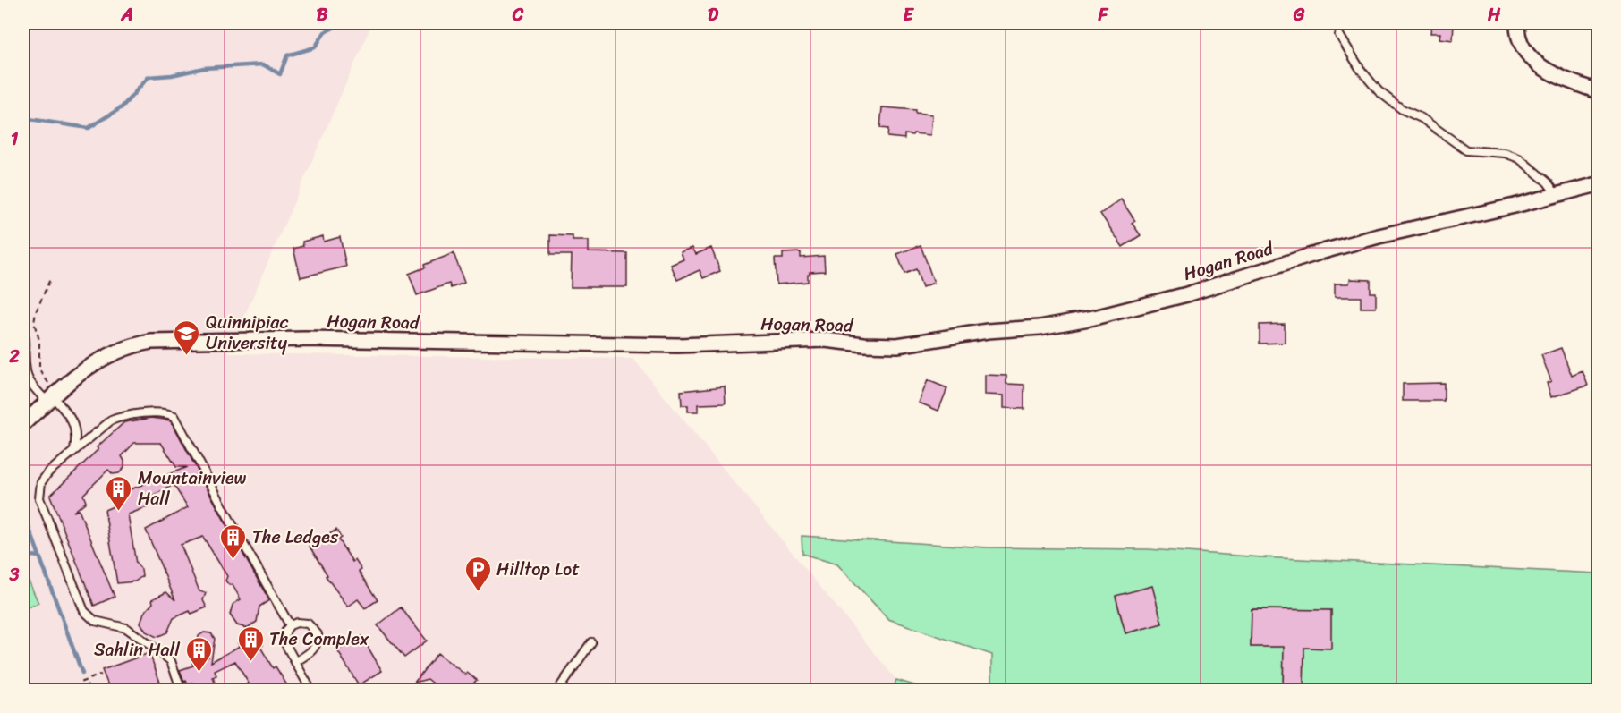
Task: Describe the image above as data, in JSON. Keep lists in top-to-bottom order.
{
  "streets": {
    "street": ["Hogan Road"]
  },
  "places": {
    "school or university": ["Quinnipiac University"],
    "building": [
      "Mountainview Hall",
      "The Ledges",
      "The Complex",
      "Sahlin Hall"
    ],
    "parking": ["Hilltop Lot"]
  },
  "grid": {
    "columns": [
      "A",
      "B",
      "C",
      "D",
      "E",
      "F",
      "G",
      "H"
    ],
    "rows": ["1", "2", "3"]
  }
}
